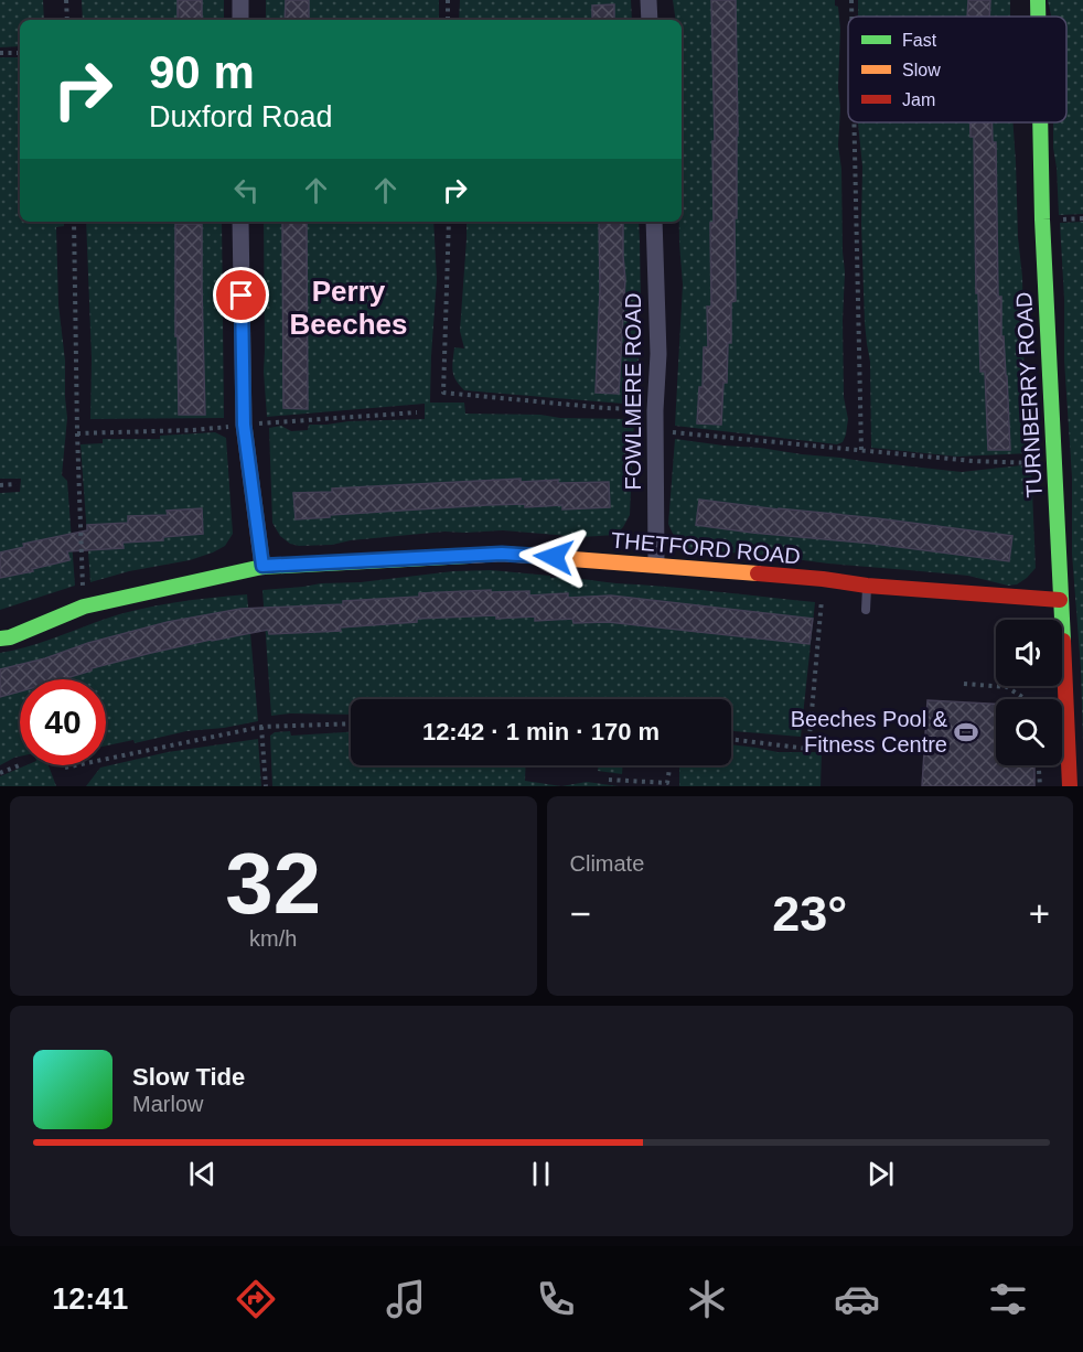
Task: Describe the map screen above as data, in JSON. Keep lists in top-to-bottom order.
{
  "streets": {
    "street": ["FOWLMERE ROAD", "TURNBERRY ROAD", "THETFORD ROAD"]
  },
  "crossings": [
    ["FOWLMERE ROAD", "THETFORD ROAD"],
    ["TURNBERRY ROAD", "THETFORD ROAD"]
  ],
  "districts": ["Perry Beeches"],
  "places": {
    "sports": ["Beeches Pool & Fitness Centre"]
  },
  "legend": ["Fast", "Slow", "Jam"],
  "page": {
    "turn": ["90 m", "Duxford Road"],
    "limit": "40",
    "trip": "12:42 · 1 min · 170 m",
    "tile": [
      ["32", "km/h"],
      "Climate"
    ],
    "heat": ["−", "23°", "+"],
    "song": ["Slow Tide", "Marlow"],
    "tabs": "12:41"
  }
}
